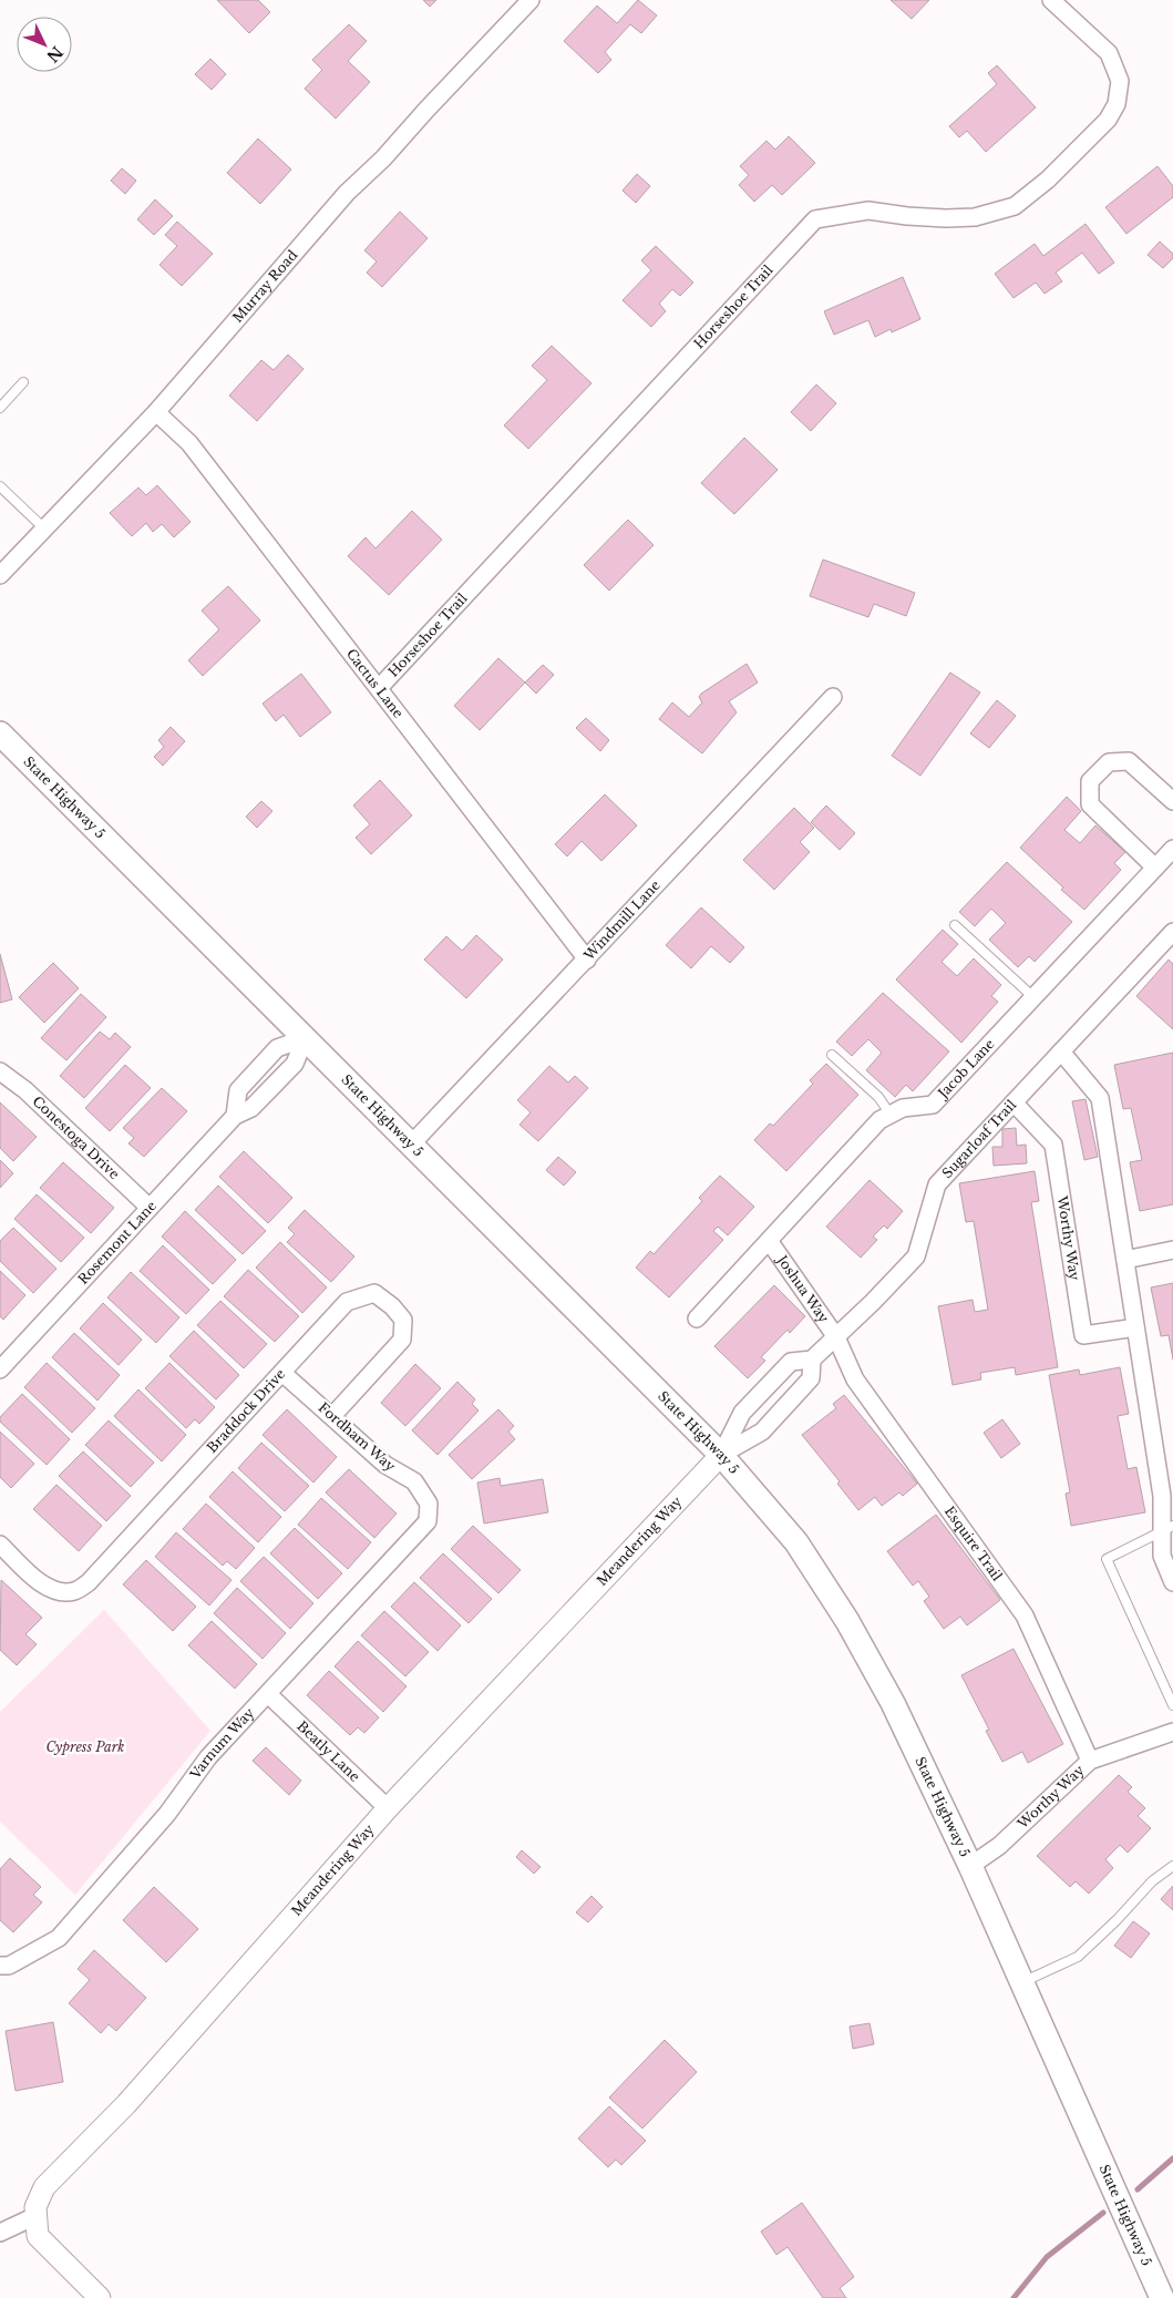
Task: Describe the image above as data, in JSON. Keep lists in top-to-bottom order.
{
  "streets": {
    "main road": ["State Highway 5"],
    "street": [
      "Murray Road",
      "Horseshoe Trail",
      "Cactus Lane",
      "Windmill Lane",
      "Jacob Lane",
      "Conestoga Drive",
      "Sugarloaf Trail",
      "Worthy Way",
      "Rosemont Lane",
      "Joshua Way",
      "Braddock Drive",
      "Fordham Way",
      "Meandering Way",
      "Esquire Trail",
      "Varnum Way",
      "Beatly Lane"
    ]
  },
  "crossings": [
    ["Murray Road", "Cactus Lane"],
    ["Horseshoe Trail", "Cactus Lane"],
    ["Cactus Lane", "Windmill Lane"],
    ["State Highway 5", "Windmill Lane"],
    ["State Highway 5", "Sugarloaf Trail"],
    ["State Highway 5", "Worthy Way"],
    ["State Highway 5", "Rosemont Lane"],
    ["State Highway 5", "Meandering Way"],
    ["Jacob Lane", "Joshua Way"],
    ["Conestoga Drive", "Rosemont Lane"],
    ["Sugarloaf Trail", "Worthy Way"],
    ["Sugarloaf Trail", "Joshua Way"],
    ["Sugarloaf Trail", "Meandering Way"],
    ["Sugarloaf Trail", "Esquire Trail"],
    ["Worthy Way", "Esquire Trail"],
    ["Joshua Way", "Esquire Trail"],
    ["Braddock Drive", "Fordham Way"],
    ["Fordham Way", "Varnum Way"],
    ["Meandering Way", "Beatly Lane"],
    ["Varnum Way", "Beatly Lane"]
  ],
  "parks": ["Cypress Park"],
  "north": "bottom right"
}
